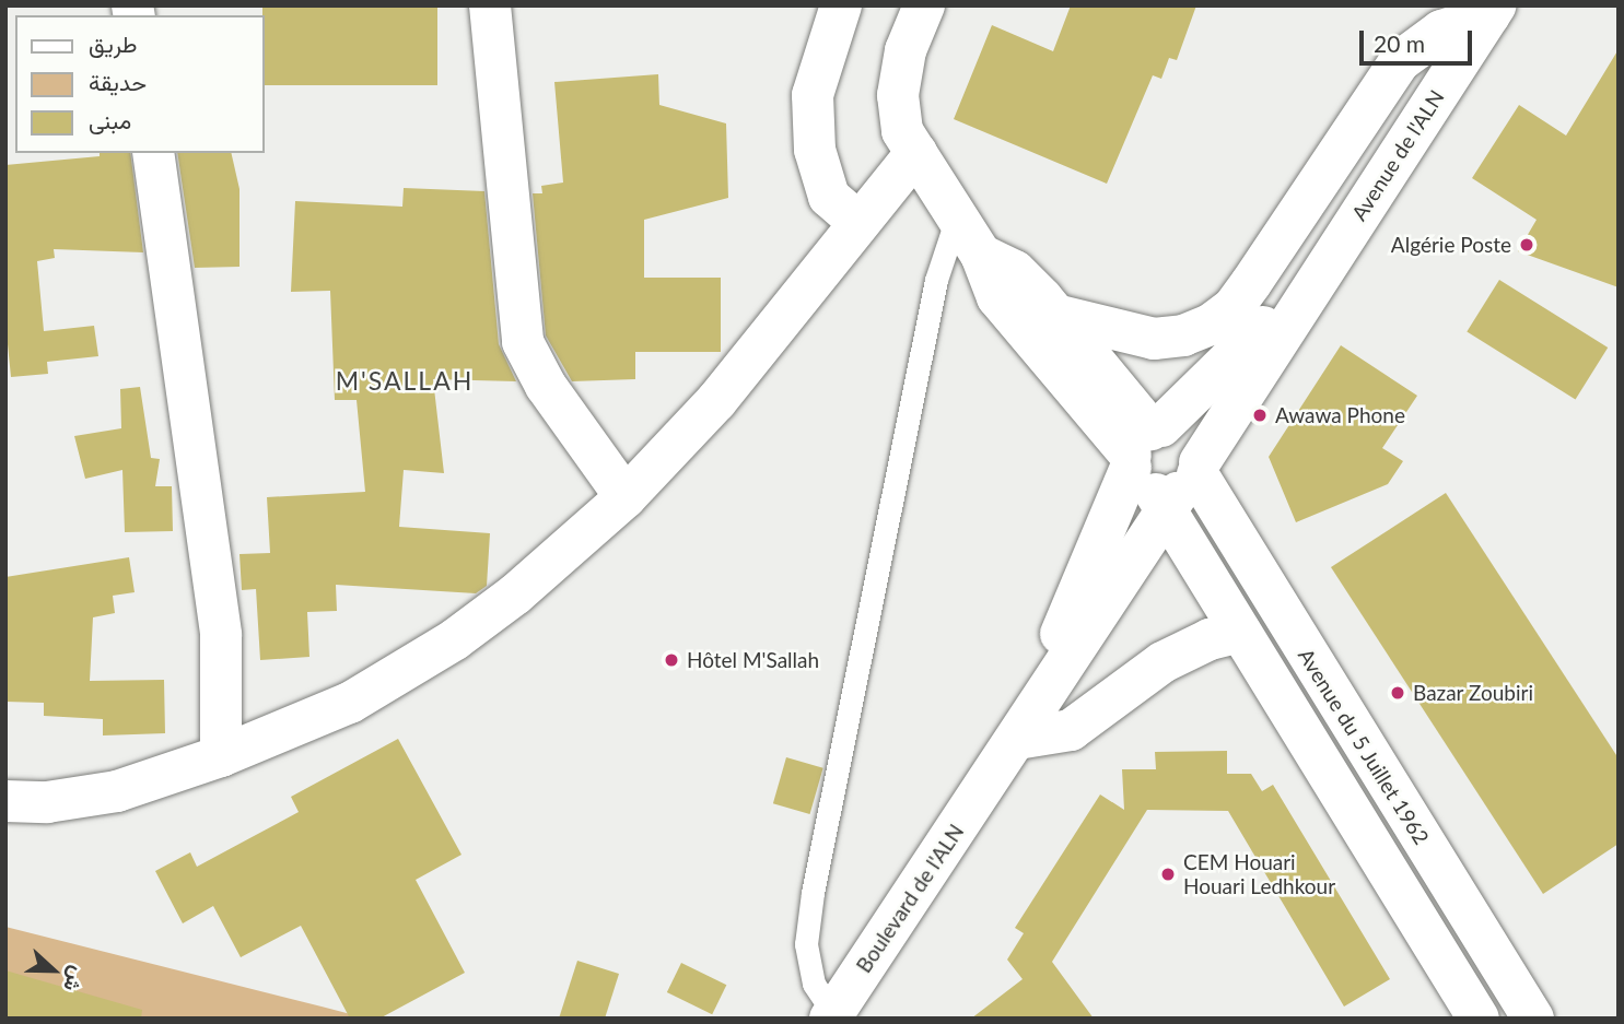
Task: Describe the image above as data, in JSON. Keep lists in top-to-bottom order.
{
  "streets": {
    "main road": ["Avenue de l'ALN", "Avenue du 5 Juillet 1962", "Boulevard de l'ALN"]
  },
  "crossings": [
    ["Avenue de l'ALN", "Avenue du 5 Juillet 1962"]
  ],
  "districts": ["M'SALLAH"],
  "places": [
    "Algérie Poste",
    "Awawa Phone",
    "Hôtel M'Sallah",
    "Bazar Zoubiri",
    "CEM Houari Houari Ledhkour"
  ],
  "legend": ["طريق", "حديقة", "مبنى"],
  "scale_bar": "20 m",
  "north": "right"
}
